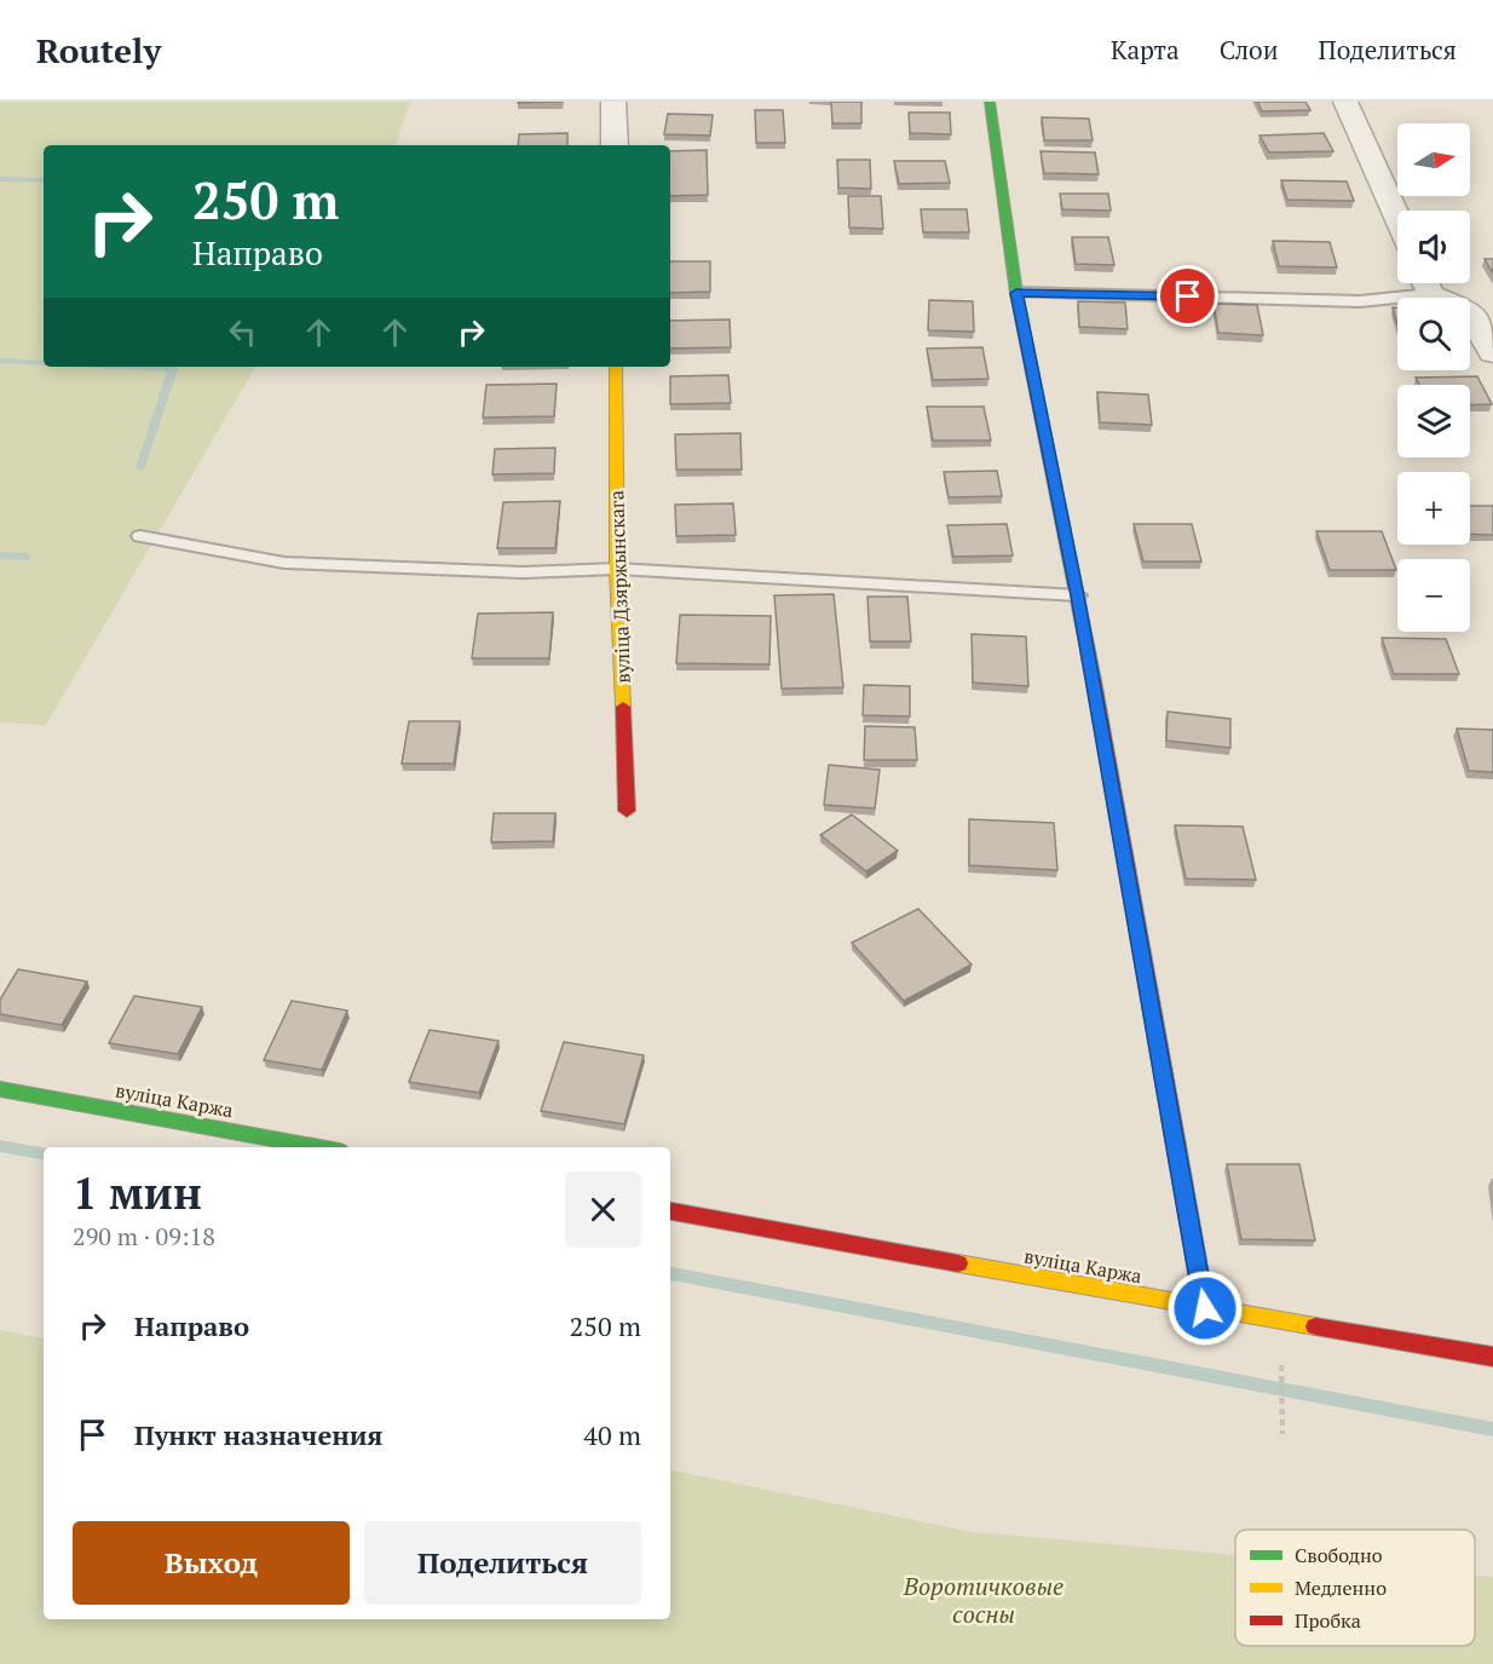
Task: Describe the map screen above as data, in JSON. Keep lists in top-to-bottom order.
{
  "streets": {
    "street": ["вуліца Дзяржынскага", "вуліца Каржа"]
  },
  "parks": ["Воротичковые сосны"],
  "legend": ["Свободно", "Медленно", "Пробка"],
  "north": "right",
  "page": {
    "header": "Routely",
    "nav": ["Карта", "Слои", "Поделиться"],
    "map_buttons": ["+", "−"],
    "turn": ["250 m", "Направо"],
    "heading": ["1 мин", "290 m · 09:18"],
    "list": [
      {
        "name": "Направо",
        "value": "250 m"
      },
      {
        "name": "Пункт назначения",
        "value": "40 m"
      }
    ],
    "buttons": ["Выход", "Поделиться"]
  }
}
